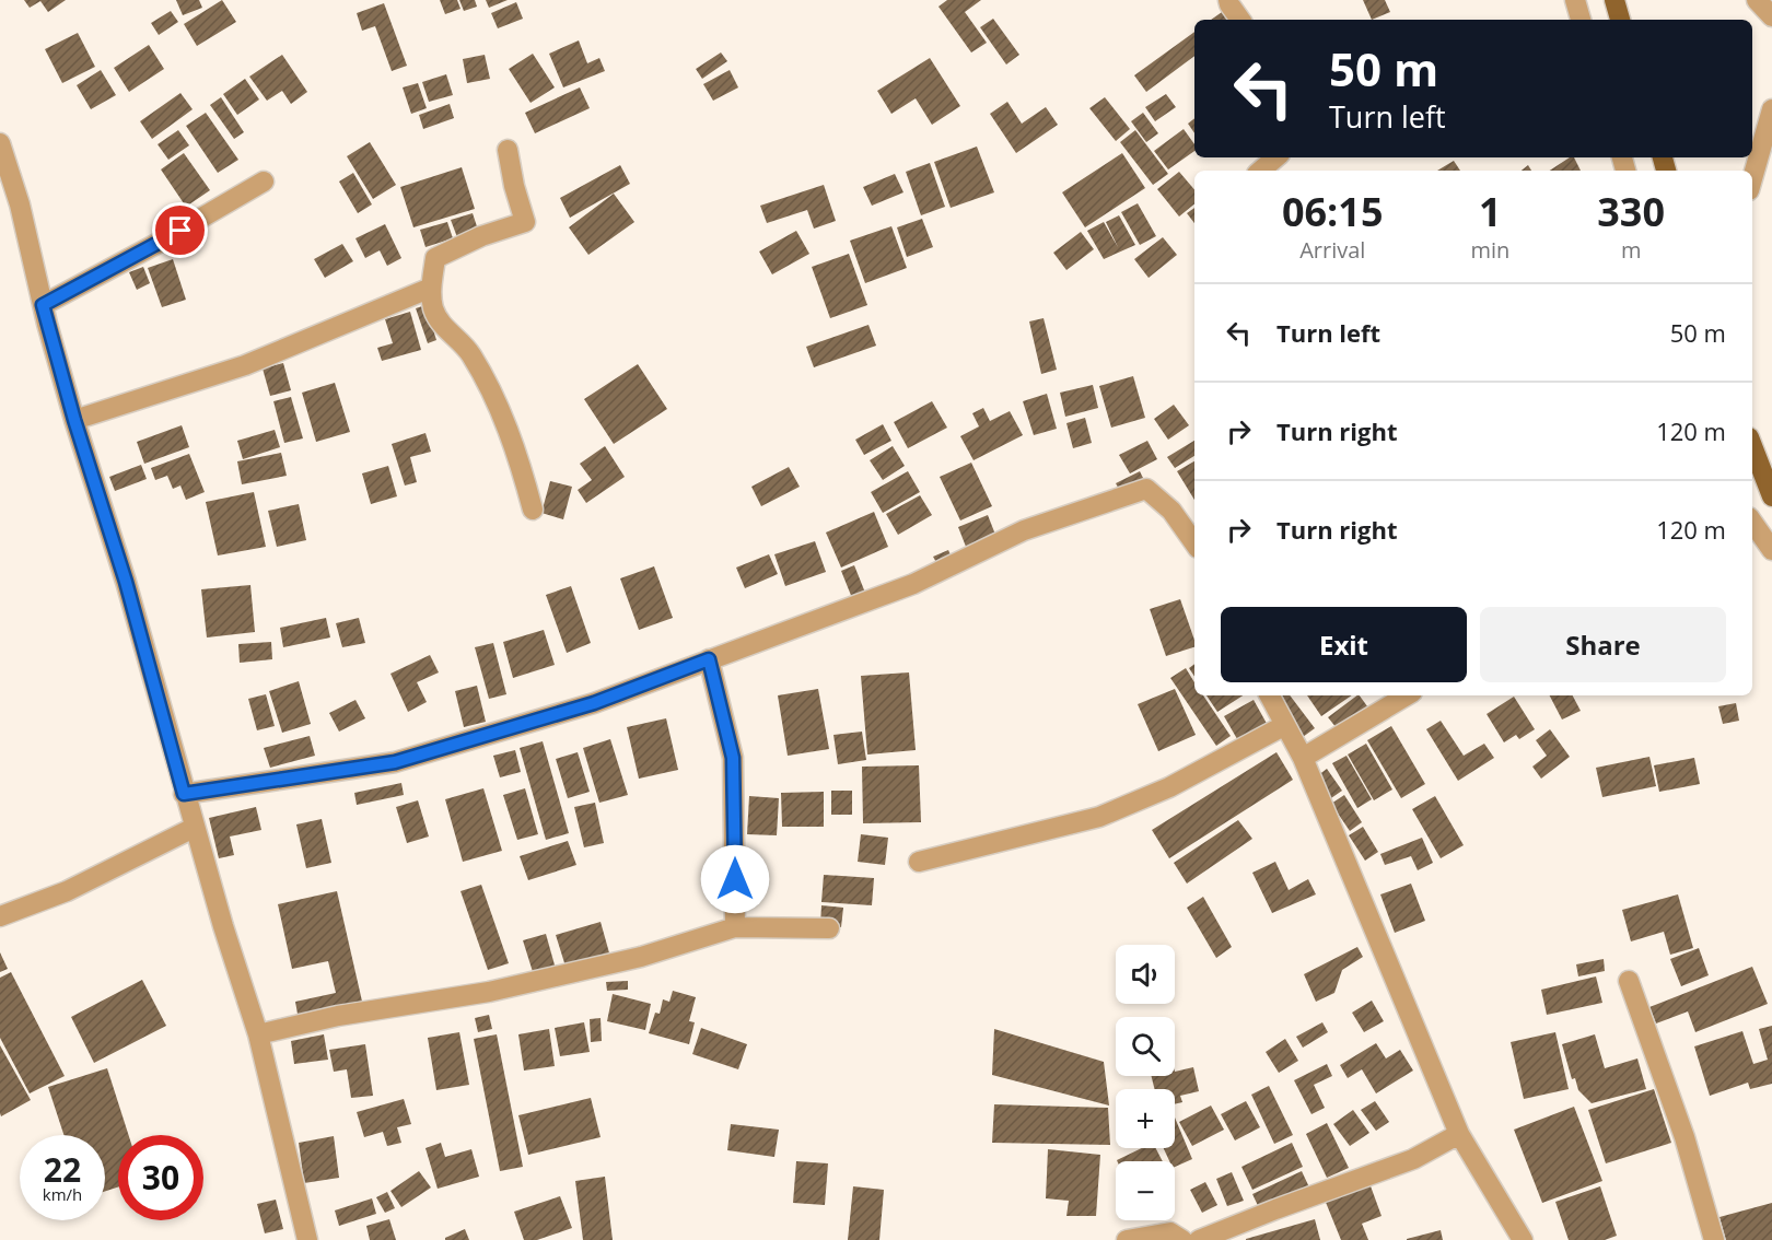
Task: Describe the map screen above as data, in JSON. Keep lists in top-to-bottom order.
{
  "page": {
    "turn": ["50 m", "Turn left"],
    "eta": [
      "06:15",
      "Arrival",
      "1",
      "min",
      "330",
      "m"
    ],
    "list": [
      {
        "name": "Turn left",
        "value": "50 m"
      },
      {
        "name": "Turn right",
        "value": "120 m"
      },
      {
        "name": "Turn right",
        "value": "120 m"
      }
    ],
    "buttons": ["Exit", "Share"],
    "map_buttons": ["+", "−"],
    "speed": "22 km/h",
    "limit": "30"
  }
}
